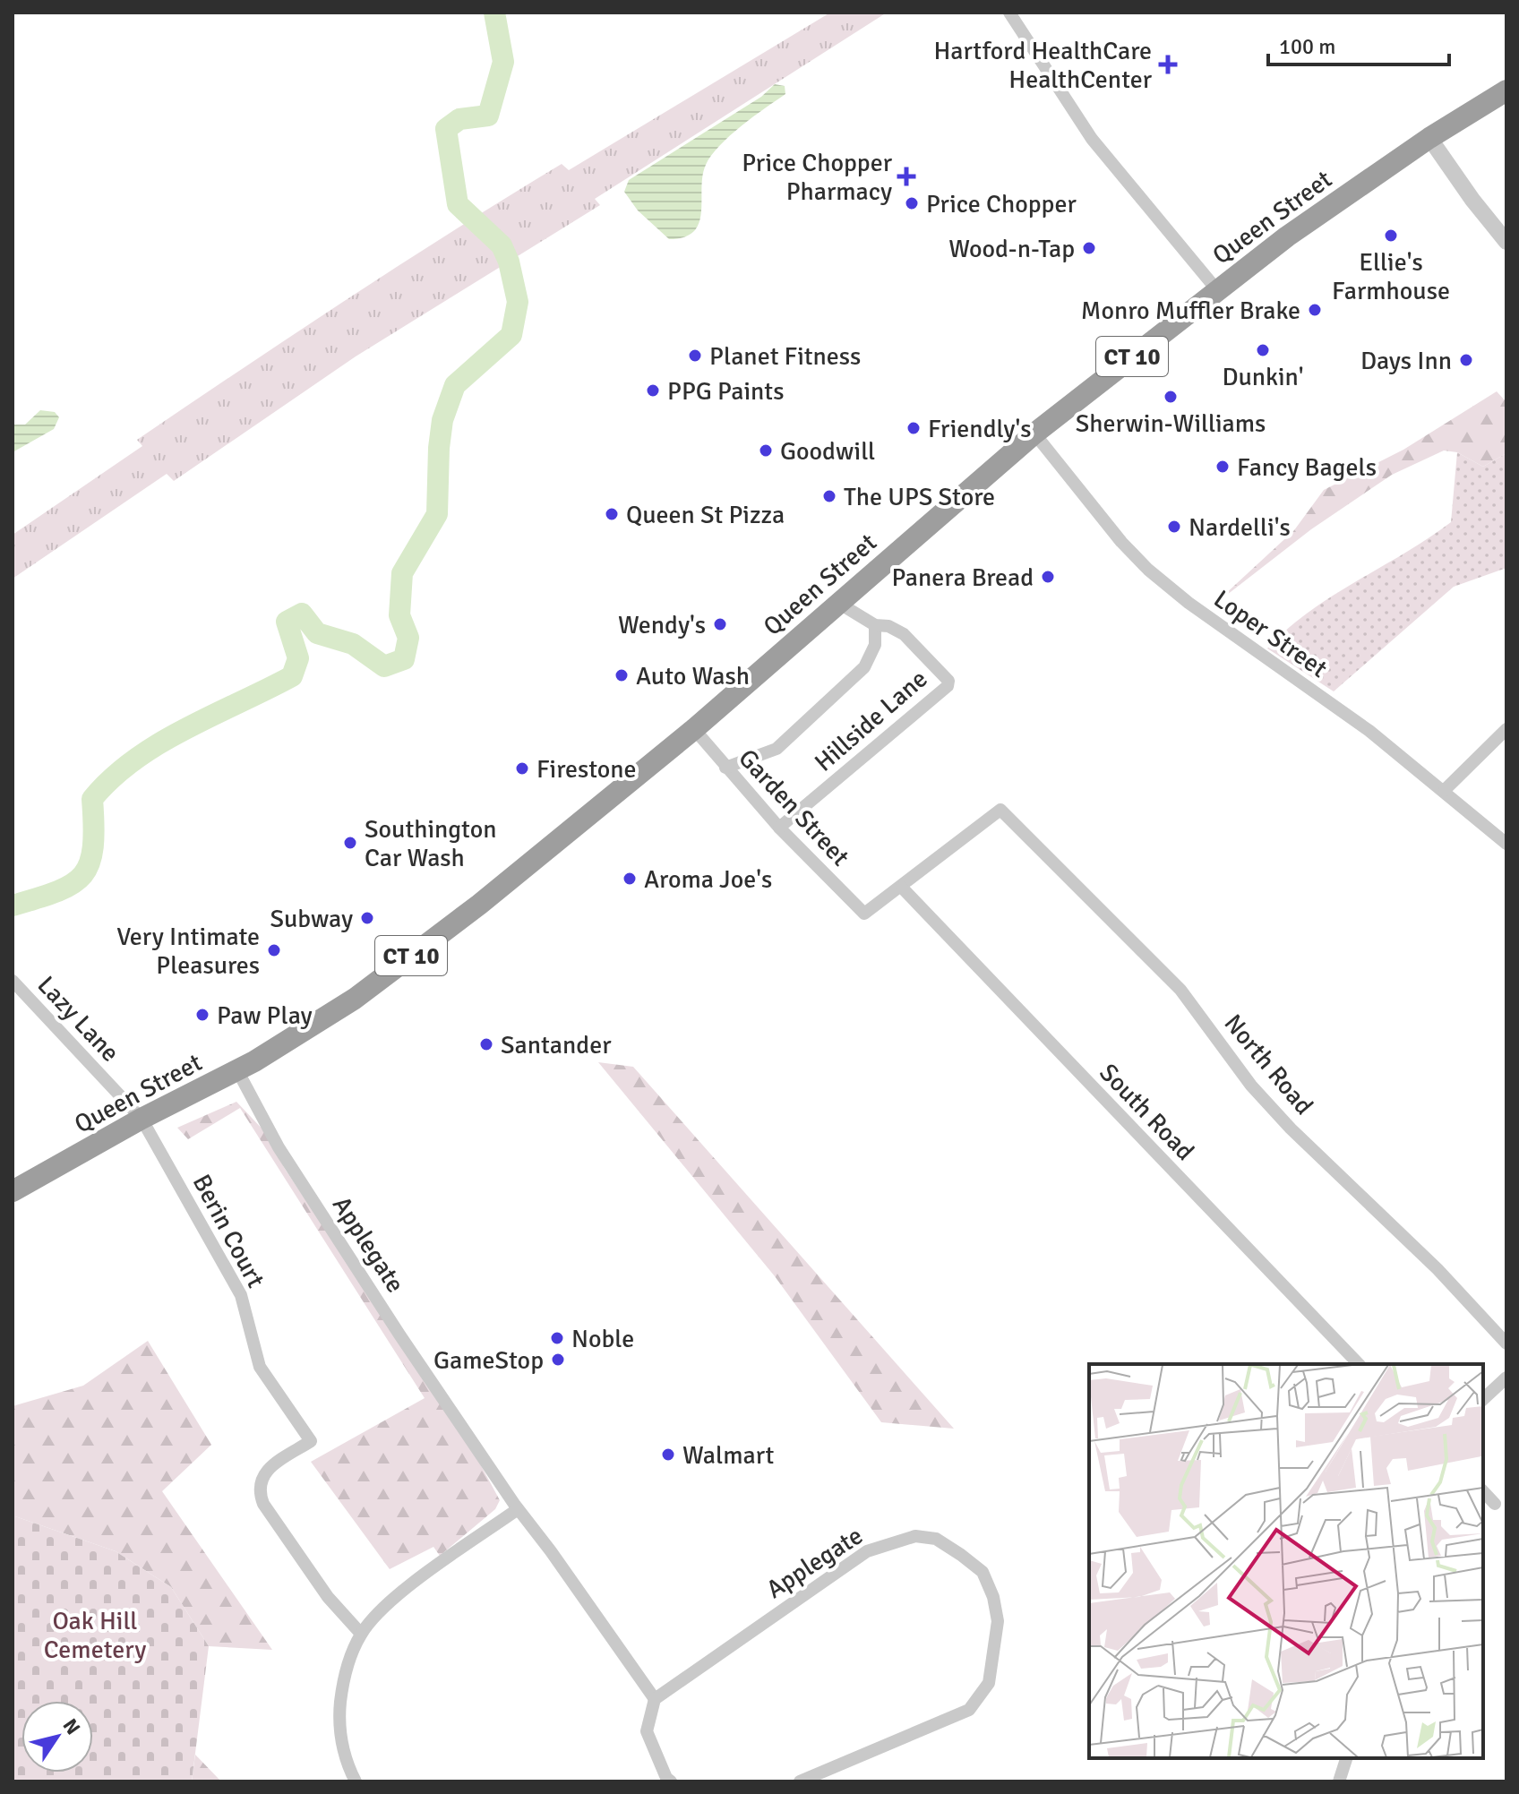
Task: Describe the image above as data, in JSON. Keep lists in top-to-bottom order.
{
  "streets": {
    "highway": ["Queen Street", "CT 10"],
    "street": [
      "Loper Street",
      "Hillside Lane",
      "Garden Street",
      "Lazy Lane",
      "North Road",
      "South Road",
      "Berin Court",
      "Applegate"
    ]
  },
  "crossings": [
    ["Queen Street", "Loper Street"],
    ["Queen Street", "Hillside Lane"],
    ["Queen Street", "Garden Street"],
    ["Queen Street", "Lazy Lane"],
    ["Queen Street", "Berin Court"],
    ["Queen Street", "Applegate"],
    ["Hillside Lane", "Garden Street"],
    ["Garden Street", "North Road"],
    ["Garden Street", "South Road"],
    ["Lazy Lane", "Berin Court"],
    ["North Road", "South Road"]
  ],
  "parks": ["Oak Hill Cemetery"],
  "places": {
    "health": ["Hartford HealthCare HealthCenter", "Price Chopper Pharmacy"],
    "other": [
      "Price Chopper",
      "Ellie's Farmhouse",
      "Wood-n-Tap",
      "Monro Muffler Brake",
      "Dunkin'",
      "Planet Fitness",
      "Days Inn",
      "PPG Paints",
      "Sherwin-Williams",
      "Friendly's",
      "Goodwill",
      "Fancy Bagels",
      "The UPS Store",
      "Queen St Pizza",
      "Nardelli's",
      "Panera Bread",
      "Wendy's",
      "Auto Wash",
      "Firestone",
      "Southington Car Wash",
      "Aroma Joe's",
      "Subway",
      "Very Intimate Pleasures",
      "Paw Play",
      "Santander",
      "Noble",
      "GameStop",
      "Walmart"
    ]
  },
  "scale_bar": "100 m",
  "north": "top right"
}
